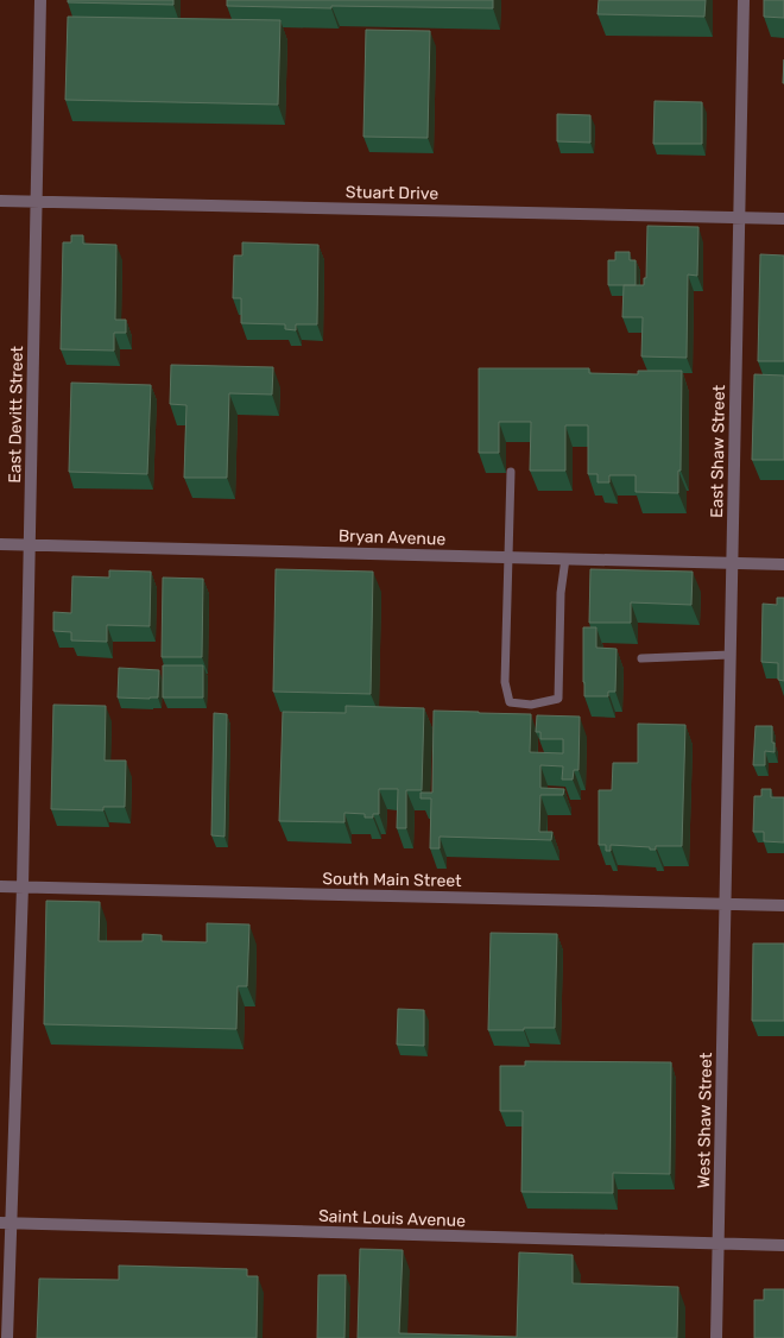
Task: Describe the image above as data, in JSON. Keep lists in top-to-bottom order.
{
  "streets": {
    "street": [
      "Stuart Drive",
      "East Devitt Street",
      "East Shaw Street",
      "Bryan Avenue",
      "South Main Street",
      "West Shaw Street",
      "Saint Louis Avenue"
    ]
  },
  "crossings": [
    ["Stuart Drive", "East Devitt Street"],
    ["Stuart Drive", "East Shaw Street"],
    ["East Devitt Street", "Bryan Avenue"],
    ["East Devitt Street", "South Main Street"],
    ["East Devitt Street", "Saint Louis Avenue"],
    ["East Shaw Street", "Bryan Avenue"],
    ["East Shaw Street", "South Main Street"],
    ["East Shaw Street", "West Shaw Street"],
    ["South Main Street", "West Shaw Street"],
    ["West Shaw Street", "Saint Louis Avenue"]
  ]
}
